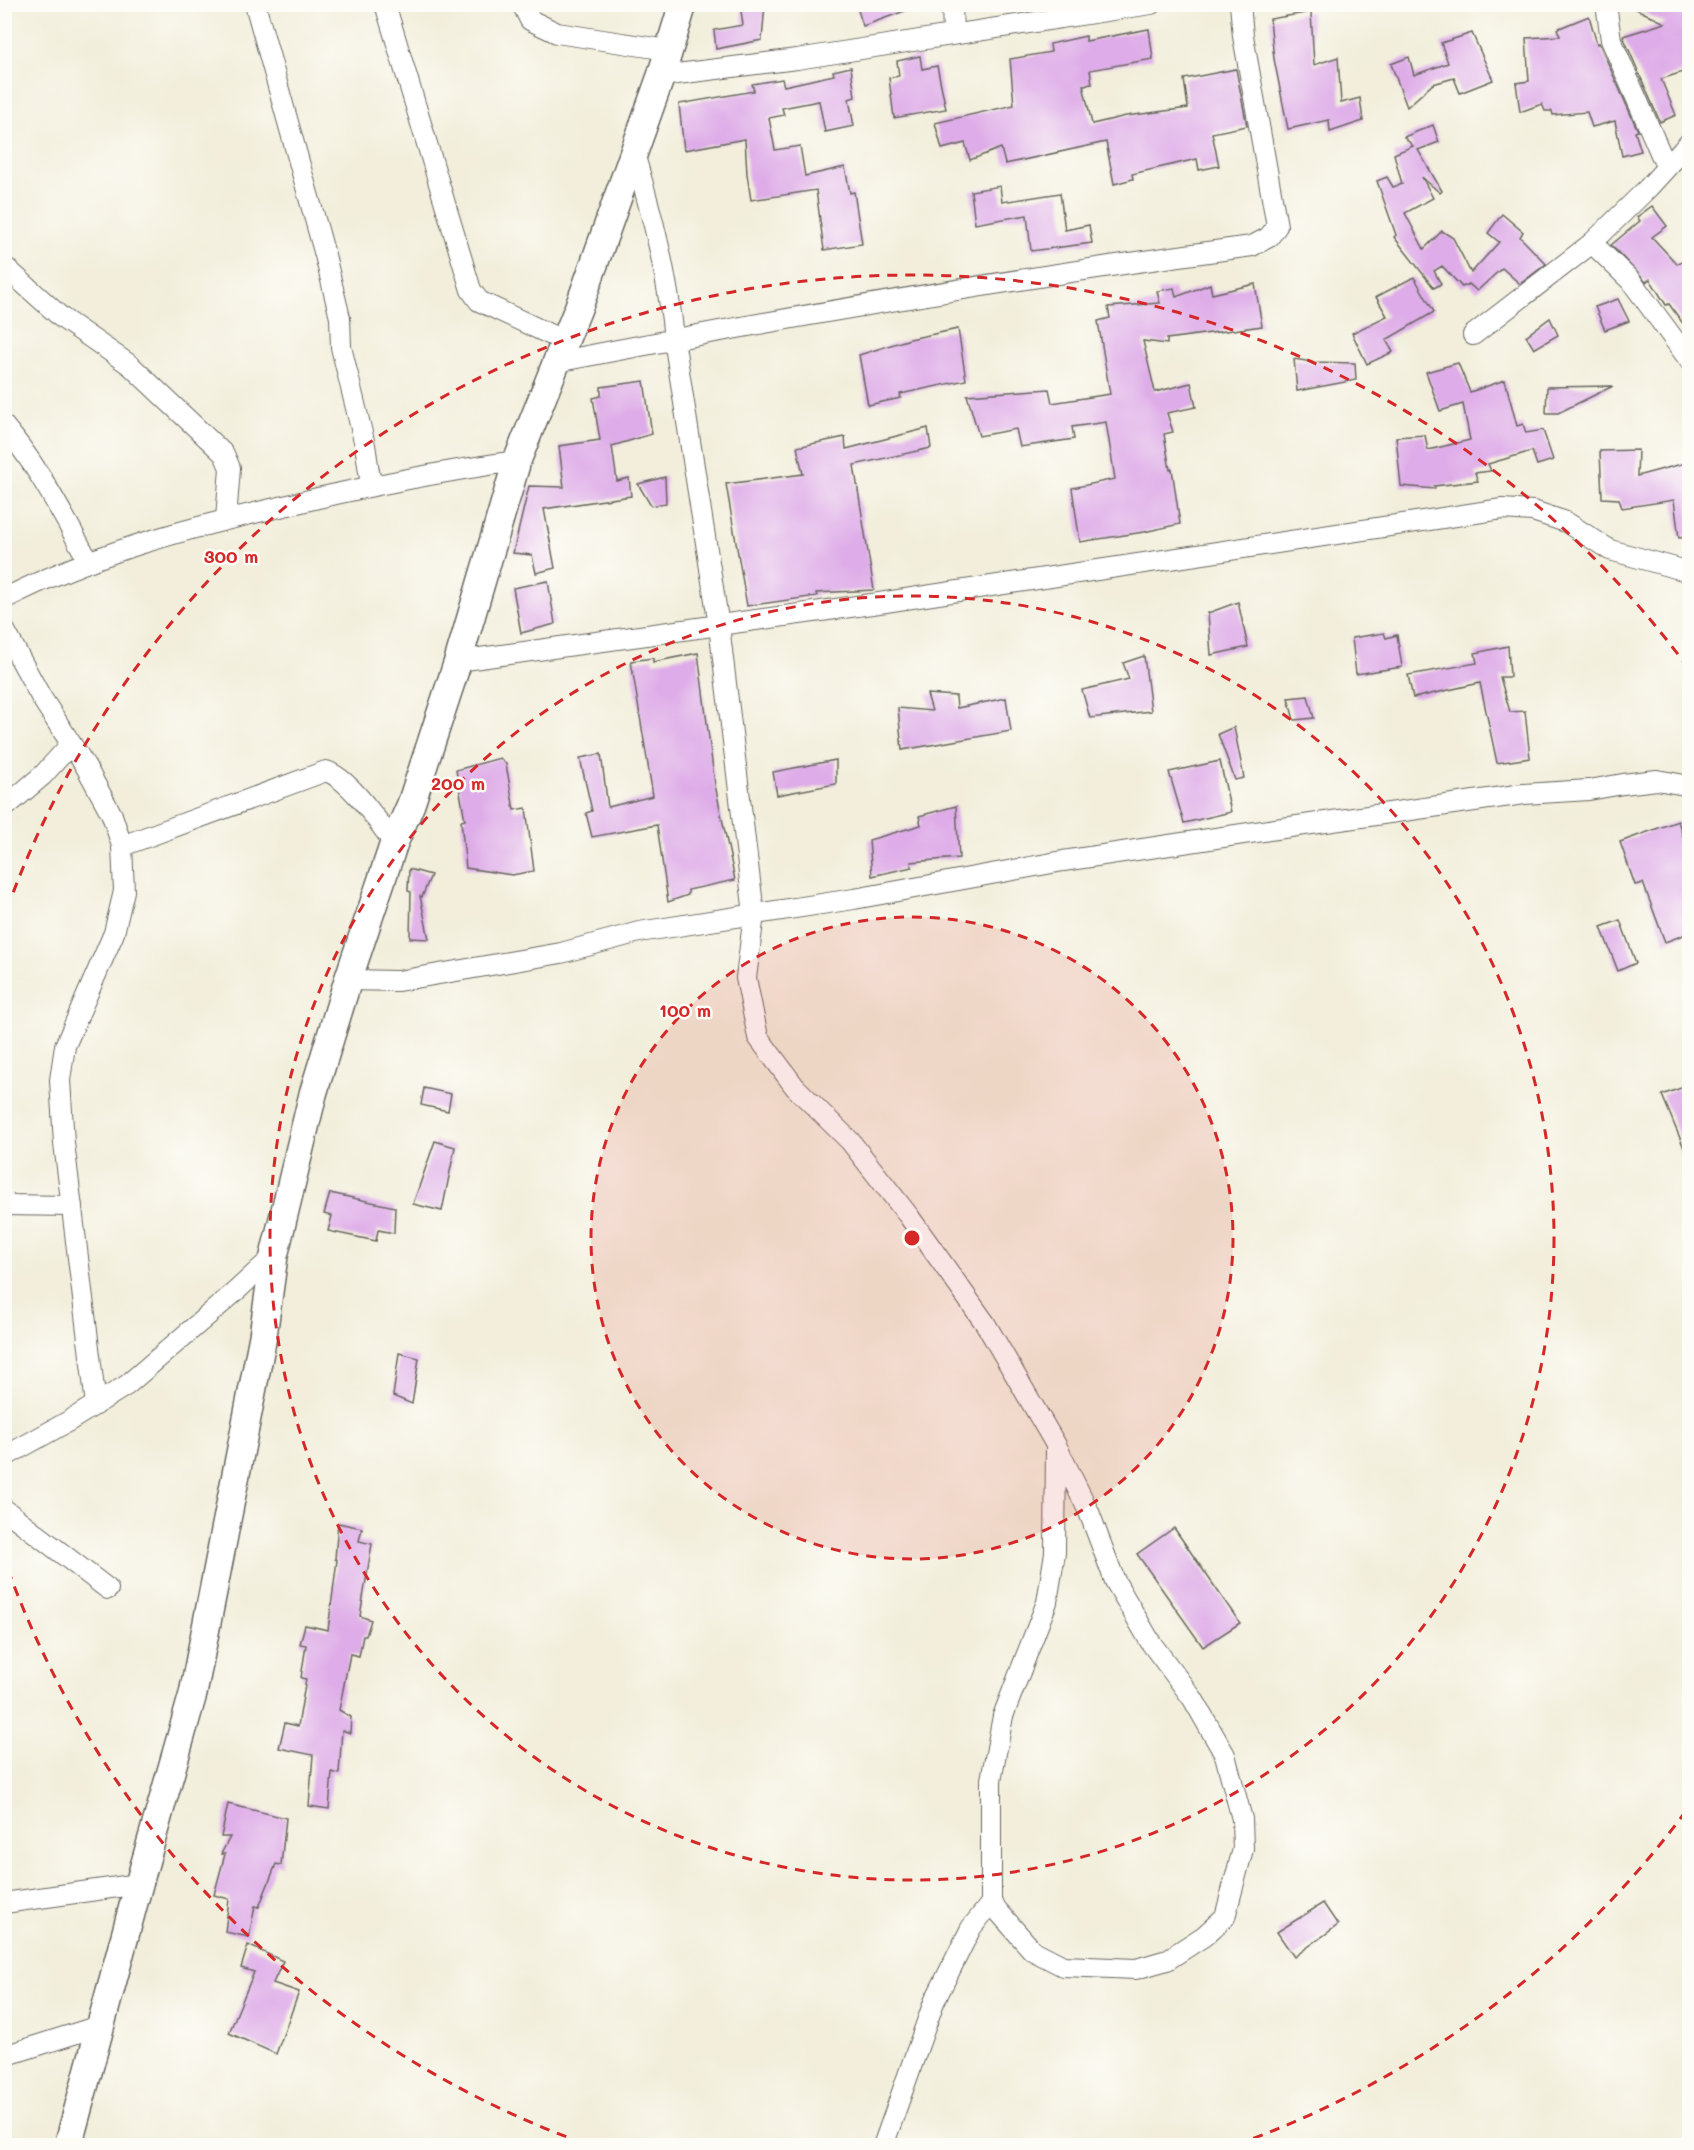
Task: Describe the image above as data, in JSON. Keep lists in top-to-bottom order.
{
  "rings": ["300 m", "200 m", "100 m"]
}
